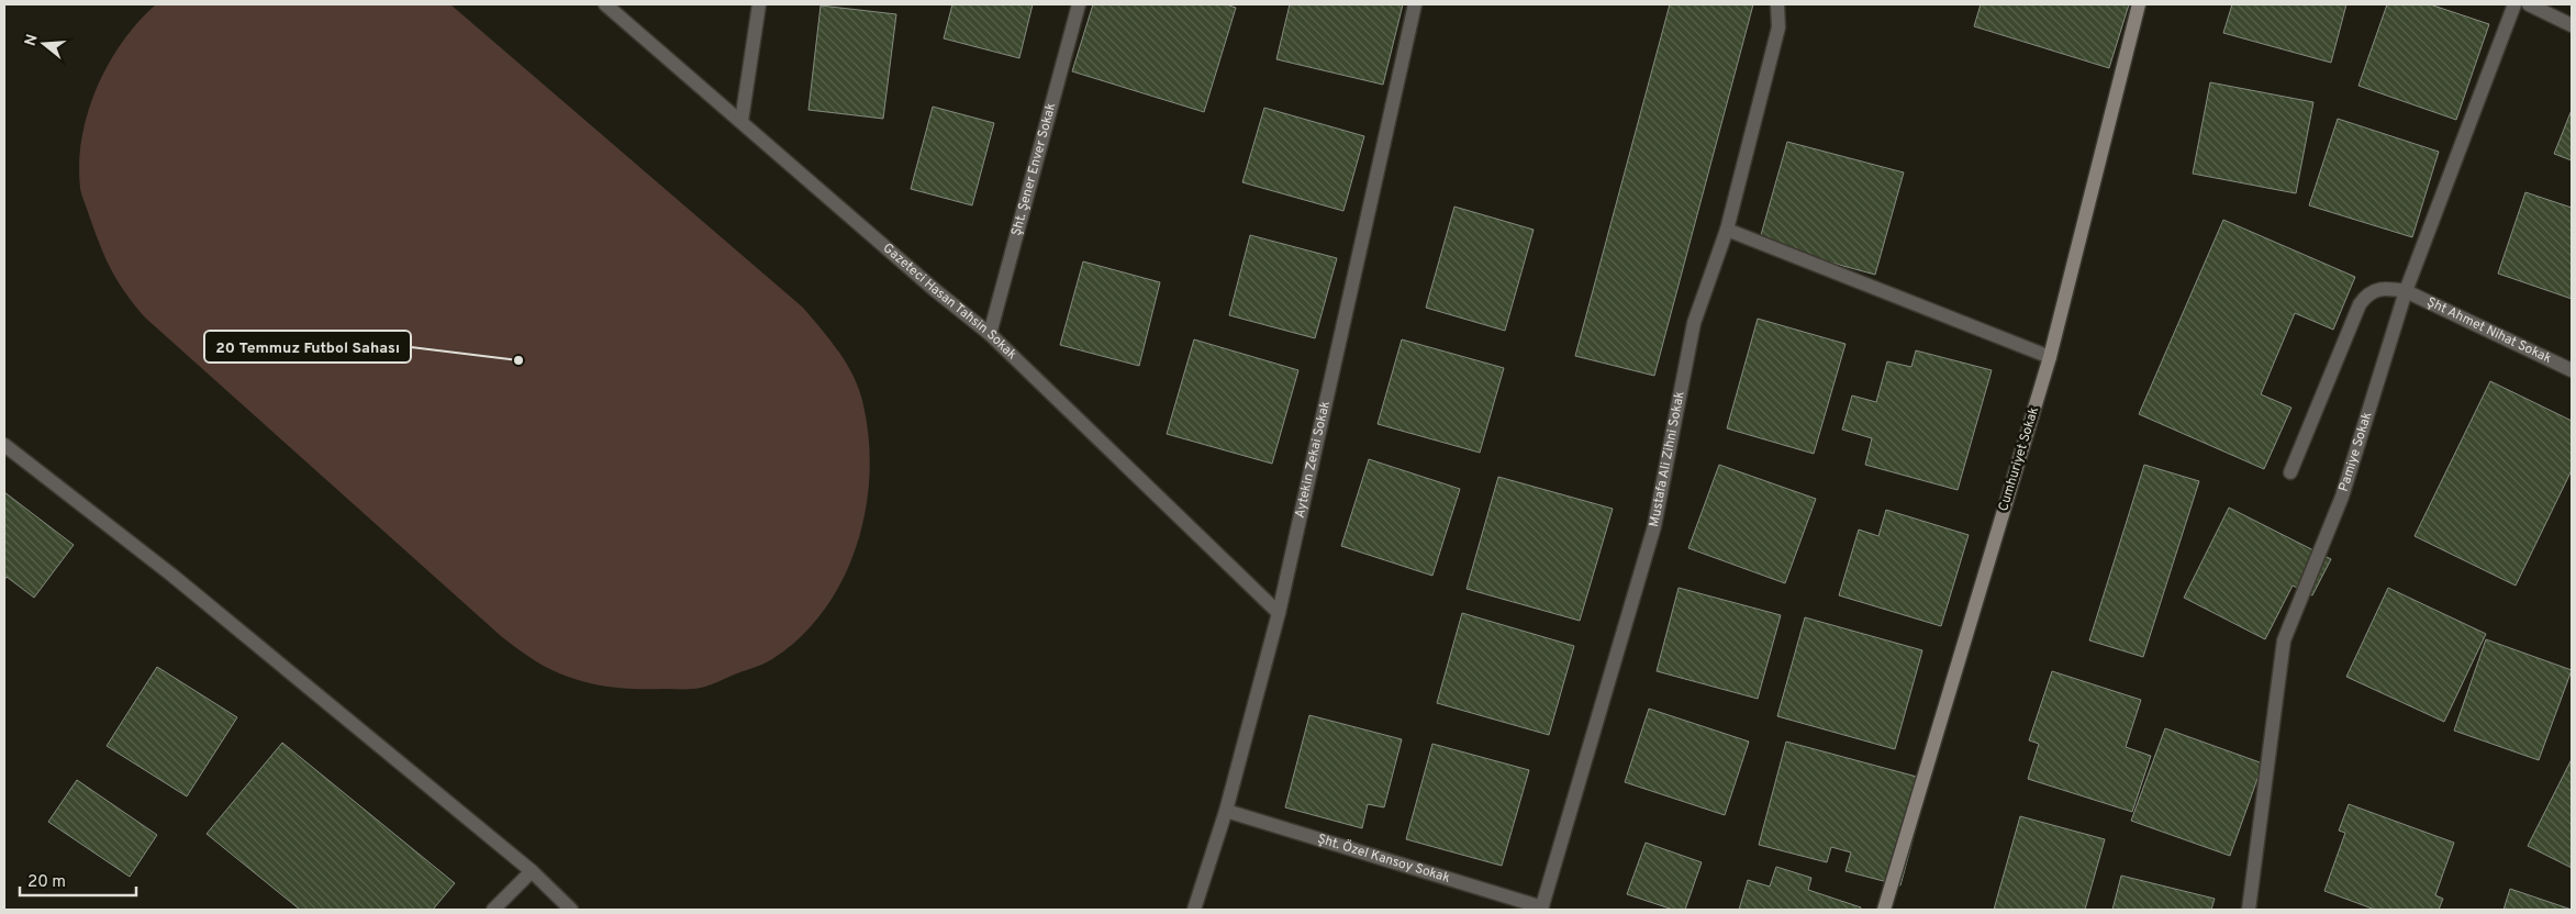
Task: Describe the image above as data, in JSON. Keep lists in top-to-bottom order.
{
  "streets": {
    "street": [
      "Şht. Şener Enver Sokak",
      "Gazeteci Hasan Tahsin Sokak",
      "Şht Ahmet Ni̇hat Sokak",
      "Pamiye Sokak",
      "Mustafa Ali Zihni Sokak",
      "Aytekin Zekai Sokak",
      "Cumhuriyet Sokak",
      "Şht. Özel Kansoy Sokak"
    ]
  },
  "crossings": [
    ["Şht. Şener Enver Sokak", "Gazeteci Hasan Tahsin Sokak"],
    ["Gazeteci Hasan Tahsin Sokak", "Aytekin Zekai Sokak"],
    ["Şht Ahmet Ni̇hat Sokak", "Pamiye Sokak"],
    ["Mustafa Ali Zihni Sokak", "Şht. Özel Kansoy Sokak"],
    ["Aytekin Zekai Sokak", "Şht. Özel Kansoy Sokak"]
  ],
  "places": ["20 Temmuz Futbol Sahası"],
  "scale_bar": "20 m",
  "north": "left"
}
